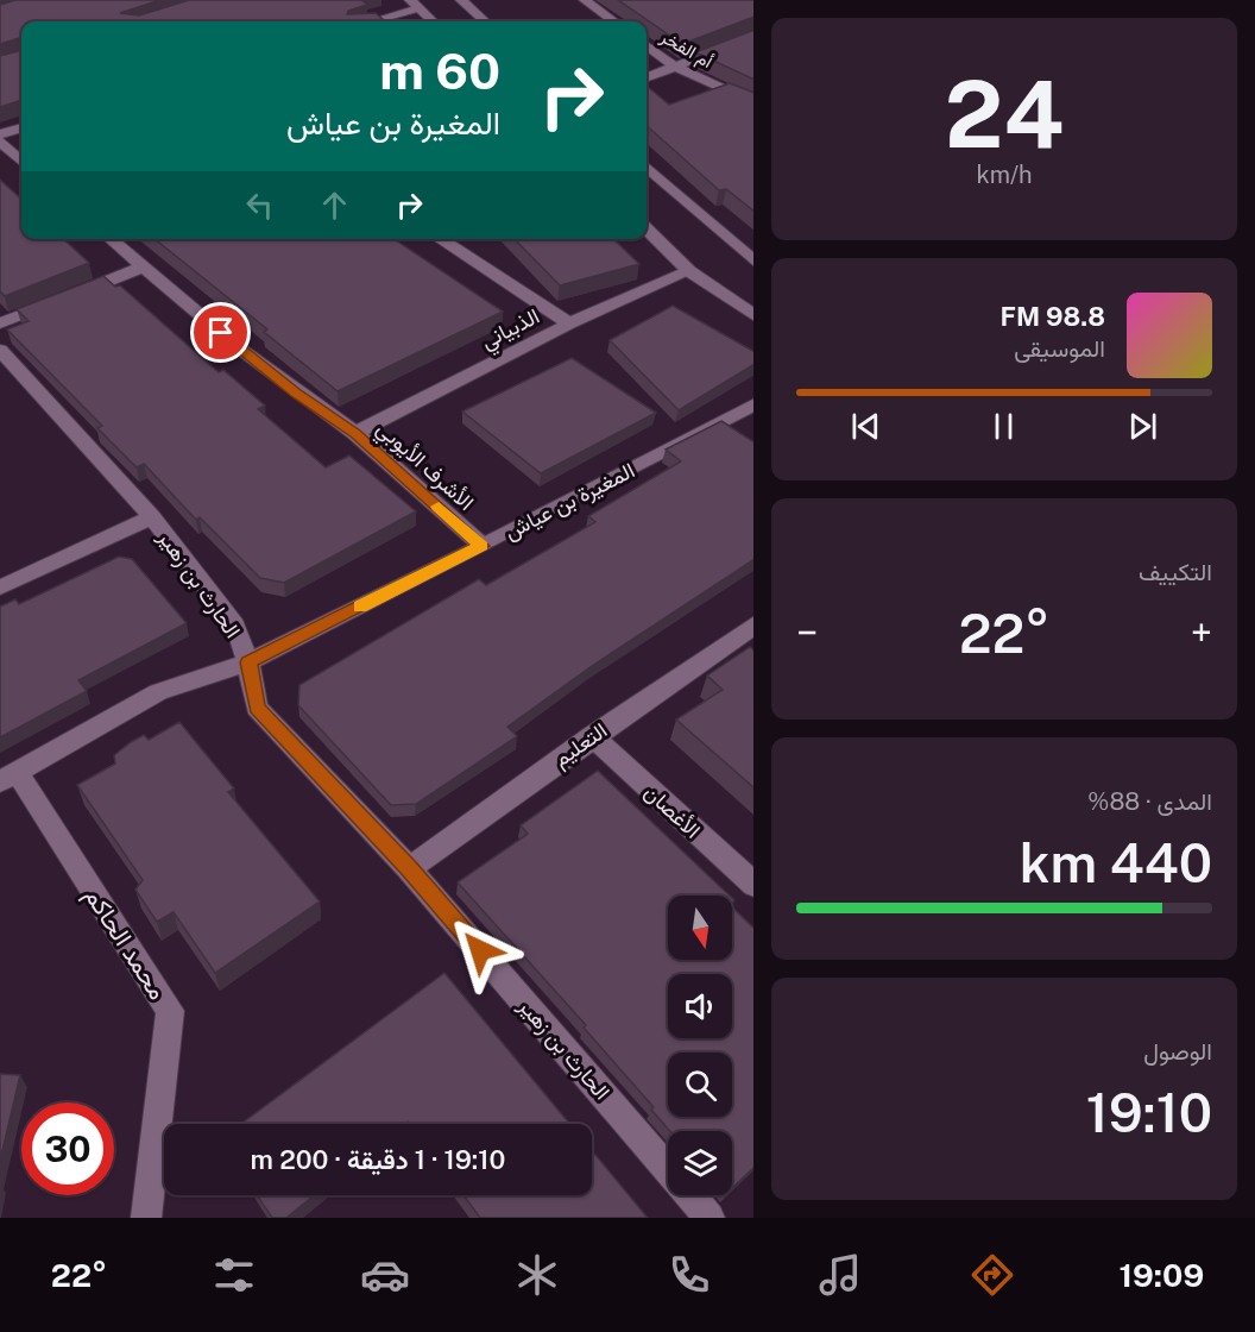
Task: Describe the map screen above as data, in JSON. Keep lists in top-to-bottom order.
{
  "streets": {
    "street": [
      "أم الفخر",
      "الذبياني",
      "الأشرف الأيوبي",
      "المغيرة بن عياش",
      "الحارث بن زهير",
      "التعليم",
      "الأغصان",
      "محمد الحاكم"
    ]
  },
  "crossings": [
    ["الذبياني", "الأشرف الأيوبي"],
    ["الأشرف الأيوبي", "المغيرة بن عياش"],
    ["المغيرة بن عياش", "الحارث بن زهير"],
    ["المغيرة بن عياش", "محمد الحاكم"],
    ["الحارث بن زهير", "التعليم"],
    ["التعليم", "الأغصان"]
  ],
  "north": "bottom",
  "page": {
    "tile": [
      ["24", "km/h"],
      "التكييف",
      ["المدى · 88%", "440 km"],
      ["الوصول", "19:10"]
    ],
    "turn": ["60 m", "المغيرة بن عياش"],
    "song": ["98.8 FM", "الموسيقى"],
    "heat": ["−", "22°", "+"],
    "limit": "30",
    "trip": "19:10 · 1 دقيقة · 200 m",
    "tabs": ["19:09", "22°"]
  }
}
